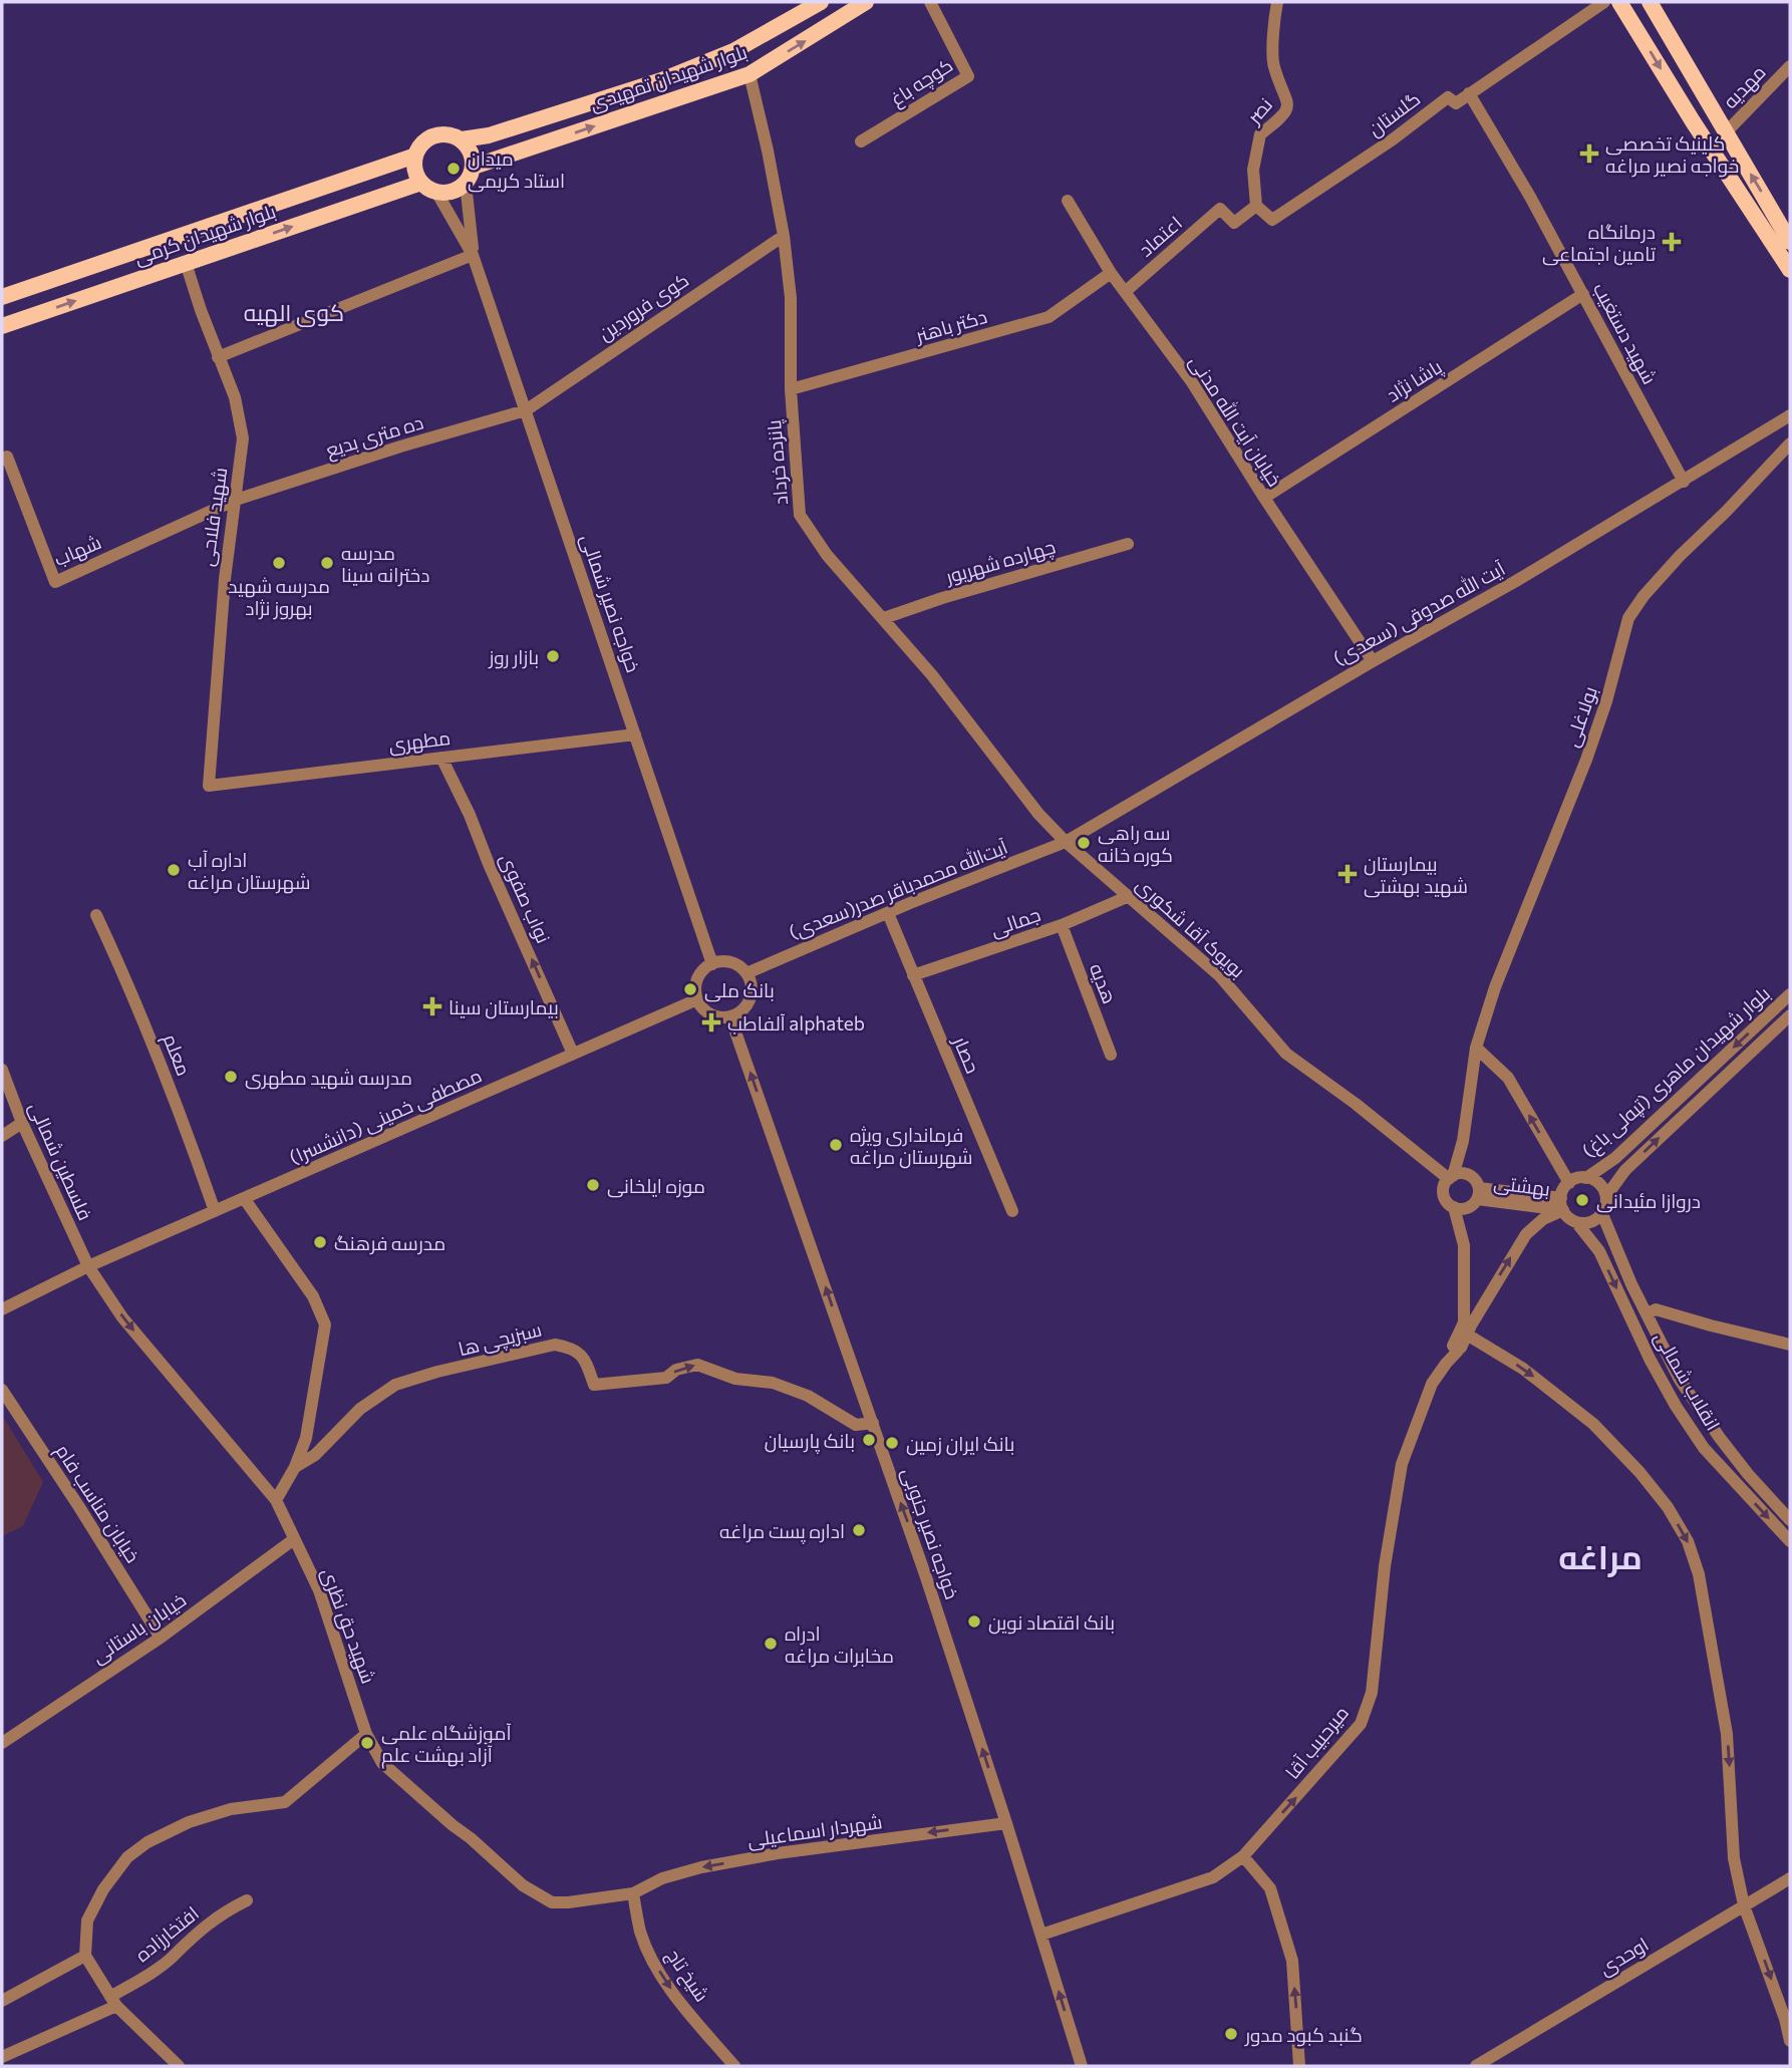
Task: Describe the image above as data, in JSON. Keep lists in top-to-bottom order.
{
  "streets": {
    "main road": ["بلوار شهیدان تمهیدی", "بلوار شهیدان کرمی"],
    "street": [
      "کوچه باغ",
      "مهدیه",
      "نصر",
      "گلستان",
      "اعتماد",
      "کوی فروردین",
      "دکتر باهنر",
      "شهید دستغیب",
      "پاشا نژاد",
      "خیابان آیت الله مدنی",
      "ده متری بدیع",
      "پانزده خرداد",
      "شهید فلاحی",
      "شهاب",
      "چهارده شهریور",
      "خواجه نصیر شمالی",
      "آیت الله صدوقی (سعدی)",
      "بولاغلی",
      "مطهری",
      "آیت‌الله محمدباقر صدر(سعدی)",
      "نواب صفوی",
      "جمالی",
      "بویوک آقا شکوری",
      "هدیه",
      "معلم",
      "حصار",
      "بلوار شهیدان ماهری (تپه‌لی باغ)",
      "مصطفی خمینی (دانشسرا)",
      "فلسطین شمالی",
      "بهشتی",
      "سبزیچی ها",
      "انقلاب شمالی",
      "خیابان مناسب فام",
      "خواجه نصیر جنوبی",
      "شهید حق نظری",
      "خیابان باستانی",
      "میرحبیب آقا",
      "شهردار اسماعیلی",
      "افتخارزاده",
      "اوحدی",
      "شیخ تاج"
    ]
  },
  "crossings": [
    ["بلوار شهیدان تمهیدی", "بلوار شهیدان کرمی"],
    ["بلوار شهیدان تمهیدی", "پانزده خرداد"],
    ["نصر", "گلستان"],
    ["نصر", "اعتماد"],
    ["گلستان", "اعتماد"],
    ["گلستان", "شهید دستغیب"],
    ["بلوار شهیدان کرمی", "شهید فلاحی"],
    ["اعتماد", "خیابان آیت الله مدنی"],
    ["کوی فروردین", "ده متری بدیع"],
    ["کوی فروردین", "پانزده خرداد"],
    ["کوی فروردین", "خواجه نصیر شمالی"],
    ["دکتر باهنر", "خیابان آیت الله مدنی"],
    ["دکتر باهنر", "پانزده خرداد"],
    ["شهید دستغیب", "پاشا نژاد"],
    ["شهید دستغیب", "آیت الله صدوقی (سعدی)"],
    ["پاشا نژاد", "خیابان آیت الله مدنی"],
    ["خیابان آیت الله مدنی", "آیت الله صدوقی (سعدی)"],
    ["ده متری بدیع", "شهید فلاحی"],
    ["ده متری بدیع", "شهاب"],
    ["ده متری بدیع", "خواجه نصیر شمالی"],
    ["پانزده خرداد", "چهارده شهریور"],
    ["پانزده خرداد", "آیت الله صدوقی (سعدی)"],
    ["پانزده خرداد", "آیت‌الله محمدباقر صدر(سعدی)"],
    ["پانزده خرداد", "بویوک آقا شکوری"],
    ["شهید فلاحی", "شهاب"],
    ["شهید فلاحی", "مطهری"],
    ["خواجه نصیر شمالی", "مطهری"],
    ["خواجه نصیر شمالی", "آیت‌الله محمدباقر صدر(سعدی)"],
    ["خواجه نصیر شمالی", "مصطفی خمینی (دانشسرا)"],
    ["خواجه نصیر شمالی", "خواجه نصیر جنوبی"],
    ["آیت الله صدوقی (سعدی)", "آیت‌الله محمدباقر صدر(سعدی)"],
    ["آیت الله صدوقی (سعدی)", "بویوک آقا شکوری"],
    ["بولاغلی", "بویوک آقا شکوری"],
    ["بولاغلی", "بهشتی"],
    ["مطهری", "نواب صفوی"],
    ["آیت‌الله محمدباقر صدر(سعدی)", "بویوک آقا شکوری"],
    ["آیت‌الله محمدباقر صدر(سعدی)", "حصار"],
    ["آیت‌الله محمدباقر صدر(سعدی)", "مصطفی خمینی (دانشسرا)"],
    ["آیت‌الله محمدباقر صدر(سعدی)", "خواجه نصیر جنوبی"],
    ["نواب صفوی", "مصطفی خمینی (دانشسرا)"],
    ["جمالی", "بویوک آقا شکوری"],
    ["جمالی", "هدیه"],
    ["جمالی", "حصار"],
    ["بویوک آقا شکوری", "بهشتی"],
    ["معلم", "مصطفی خمینی (دانشسرا)"],
    ["بلوار شهیدان ماهری (تپه‌لی باغ)", "بهشتی"],
    ["بلوار شهیدان ماهری (تپه‌لی باغ)", "انقلاب شمالی"],
    ["مصطفی خمینی (دانشسرا)", "فلسطین شمالی"],
    ["مصطفی خمینی (دانشسرا)", "خواجه نصیر جنوبی"],
    ["مصطفی خمینی (دانشسرا)", "شهید حق نظری"],
    ["فلسطین شمالی", "شهید حق نظری"],
    ["بهشتی", "انقلاب شمالی"],
    ["سبزیچی ها", "خواجه نصیر جنوبی"],
    ["خیابان مناسب فام", "خیابان باستانی"],
    ["خواجه نصیر جنوبی", "میرحبیب آقا"],
    ["خواجه نصیر جنوبی", "شهردار اسماعیلی"],
    ["شهید حق نظری", "خیابان باستانی"],
    ["شهید حق نظری", "شهردار اسماعیلی"],
    ["شهید حق نظری", "شیخ تاج"],
    ["شهردار اسماعیلی", "شیخ تاج"]
  ],
  "one_way": [
    "نواب صفوی",
    "سبزیچی ها",
    "خواجه نصیر جنوبی",
    "میرحبیب آقا",
    "شهردار اسماعیلی",
    "شیخ تاج"
  ],
  "districts": ["کوی الهیه", "مراغه"],
  "places": {
    "health": [
      "کلینیک تخصصی خواجه نصیر مراغه",
      "درمانگاه تامین اجتماعی",
      "بیمارستان شهید بهشتی",
      "بیمارستان سینا",
      "آلفاطب alphateb"
    ],
    "other": [
      "میدان استاد کریمی",
      "مدرسه شهید بهروز نژاد",
      "مدرسه دخترانه سینا",
      "بازار روز",
      "سه راهی کوره خانه",
      "اداره آب شهرستان مراغه",
      "بانک ملی",
      "مدرسه شهید مطهری",
      "فرمانداری ویژه شهرستان مراغه",
      "موزه ایلخانی",
      "دروازا مئیدانی",
      "مدرسه فرهنگ",
      "بانک پارسیان",
      "بانک ایران زمین",
      "اداره پست مراغه",
      "بانک اقتصاد نوین",
      "ادراه مخابرات مراغه",
      "آموزشگاه علمی آزاد بهشت علم",
      "گنبد کبود مدور"
    ]
  }
}
